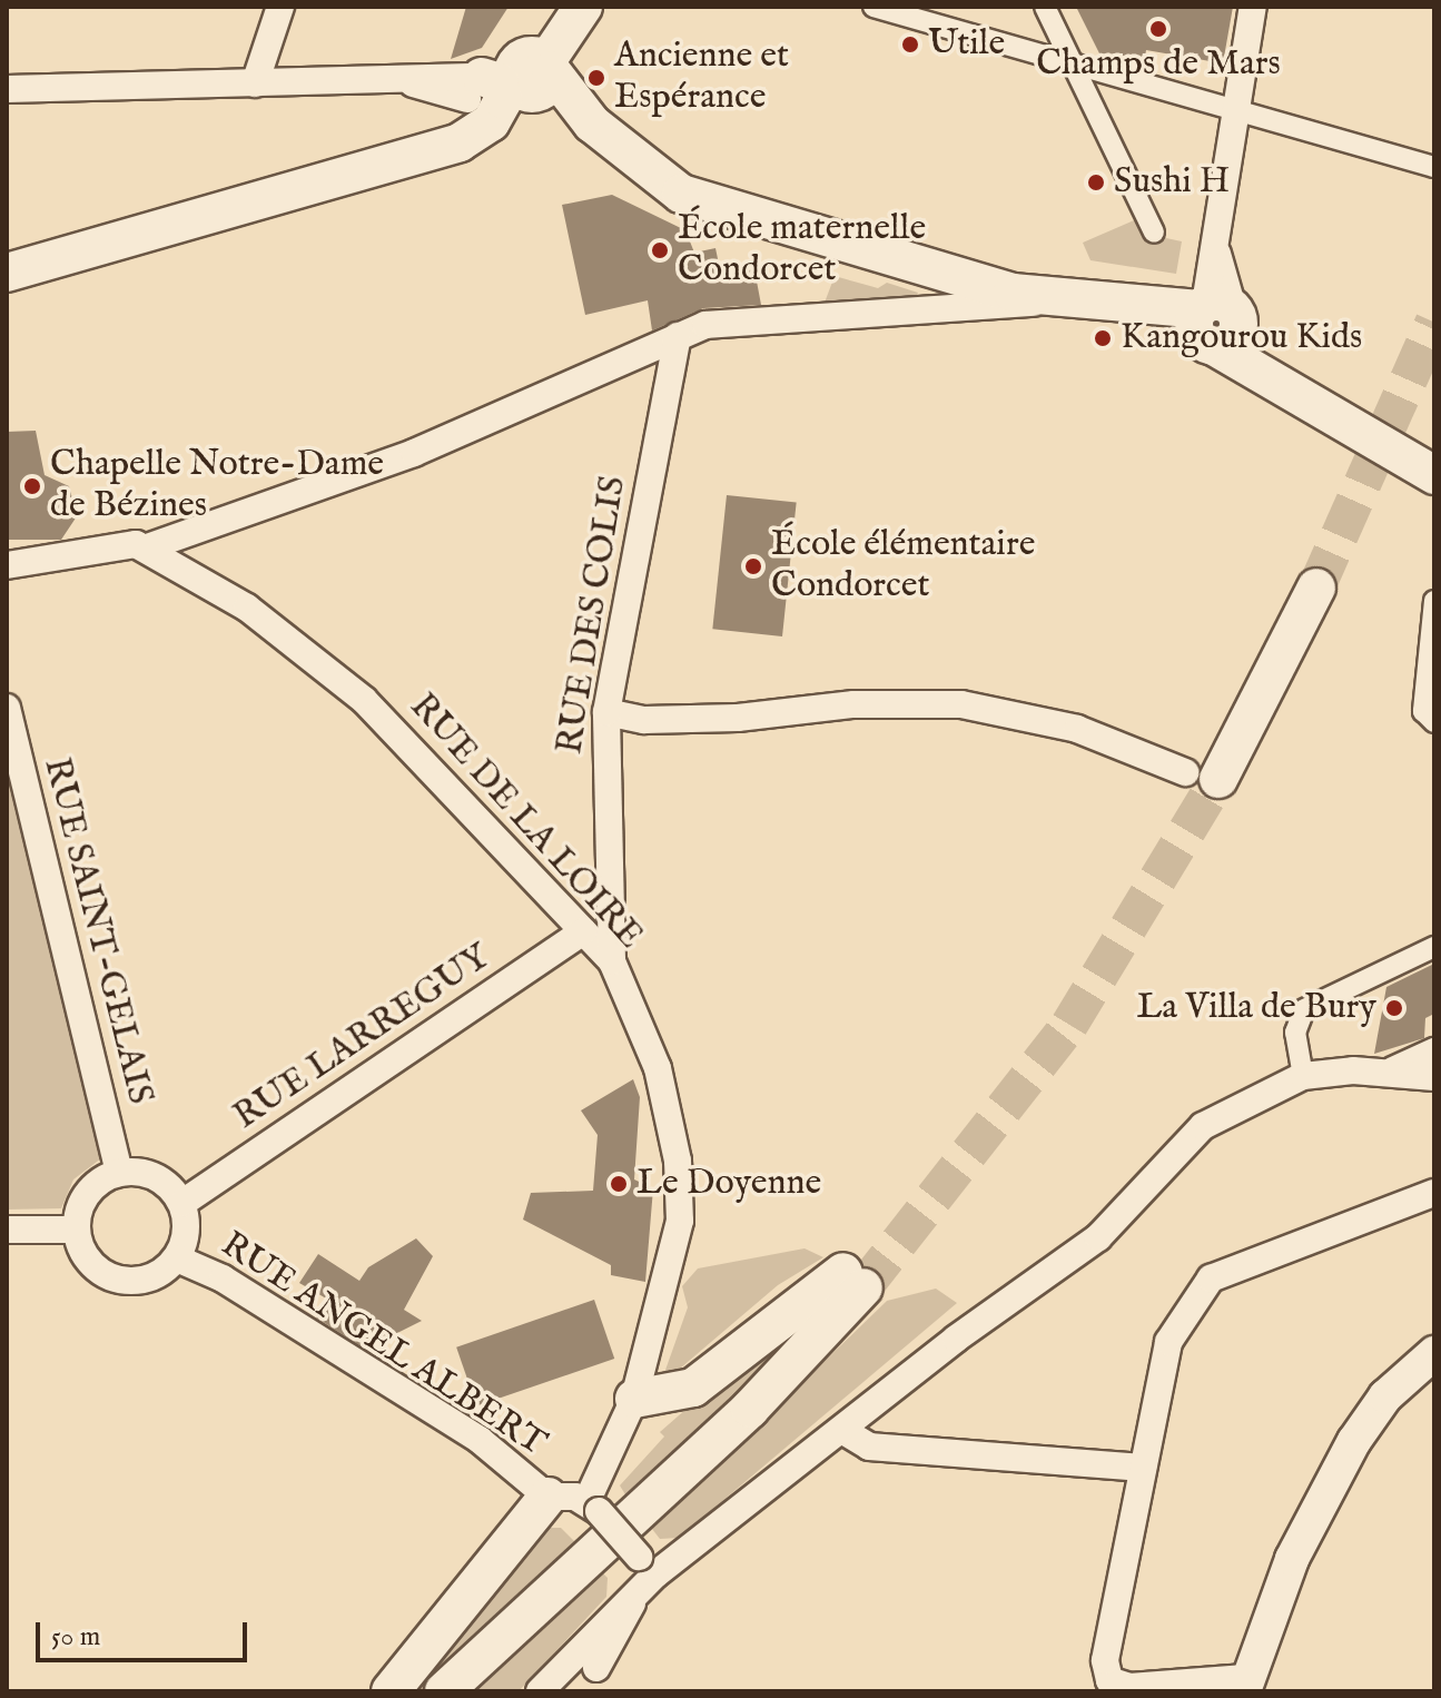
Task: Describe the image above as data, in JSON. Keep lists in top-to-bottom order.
{
  "streets": {
    "street": [
      "RUE DES COLIS",
      "RUE DE LA LOIRE",
      "RUE SAINT-GELAIS",
      "RUE LARREGUY",
      "RUE ANGEL ALBERT"
    ]
  },
  "crossings": [
    ["RUE DES COLIS", "RUE DE LA LOIRE"],
    ["RUE DE LA LOIRE", "RUE LARREGUY"],
    ["RUE SAINT-GELAIS", "RUE LARREGUY"],
    ["RUE SAINT-GELAIS", "RUE ANGEL ALBERT"],
    ["RUE LARREGUY", "RUE ANGEL ALBERT"]
  ],
  "places": [
    "Champs de Mars",
    "Utile",
    "Ancienne et Espérance",
    "Sushi H",
    "École maternelle Condorcet",
    "Kangourou Kids",
    "Chapelle Notre-Dame de Bézines",
    "École élémentaire Condorcet",
    "La Villa de Bury",
    "Le Doyenne"
  ],
  "scale_bar": "50 m"
}
